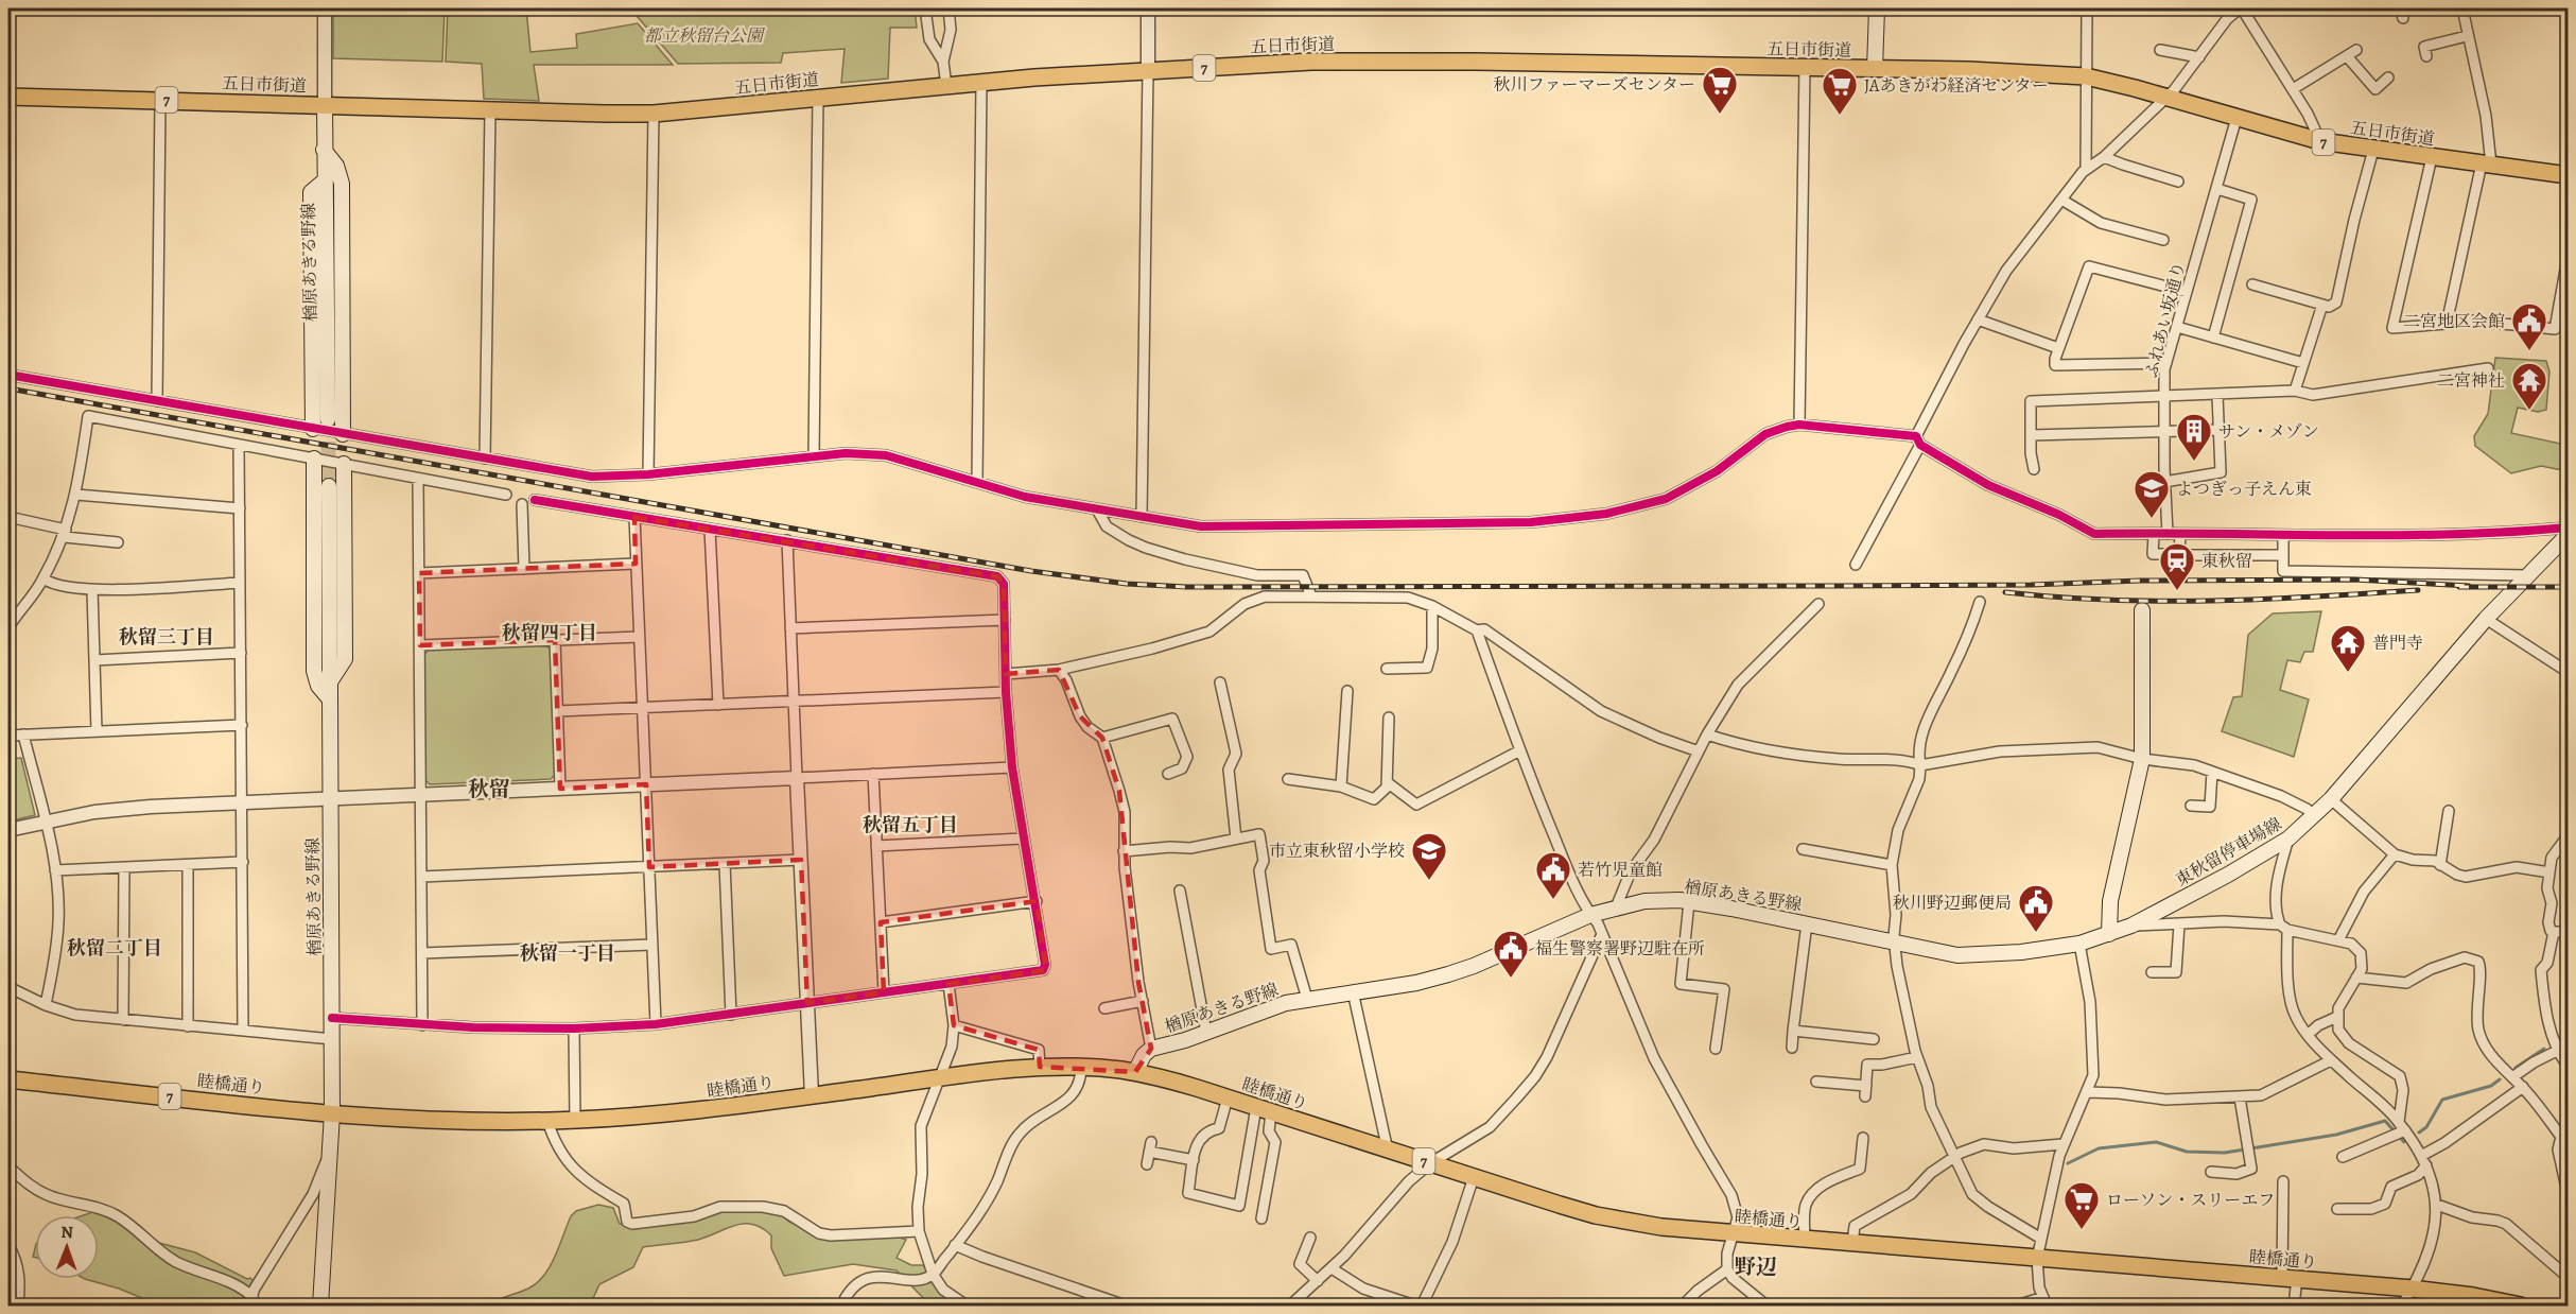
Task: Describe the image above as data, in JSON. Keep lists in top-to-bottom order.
{
  "streets": {
    "main road": [
      "五日市街道",
      "7",
      "楢原あきる野線",
      "東秋留停車場線",
      "睦橋通り"
    ],
    "street": ["ふれあい坂通り"]
  },
  "crossings": [
    ["五日市街道", "楢原あきる野線"],
    ["五日市街道", "ふれあい坂通り"],
    ["楢原あきる野線", "東秋留停車場線"],
    ["楢原あきる野線", "睦橋通り"]
  ],
  "districts": [
    "秋留四丁目",
    "秋留三丁目",
    "秋留",
    "秋留五丁目",
    "秋留二丁目",
    "秋留一丁目",
    "野辺"
  ],
  "parks": ["都立秋留台公園"],
  "places": {
    "supermarket": ["秋川ファーマーズセンター", "JAあきがわ経済センター", "ローソン・スリーエフ"],
    "public building": [
      "二宮地区会館",
      "若竹児童館",
      "秋川野辺郵便局",
      "福生警察署野辺駐在所"
    ],
    "temple": ["二宮神社", "普門寺"],
    "building": ["サン・メゾン"],
    "school or university": ["よつぎっ⼦えん東", "市立東秋留小学校"],
    "station": ["東秋留"]
  },
  "north": "top"
}
